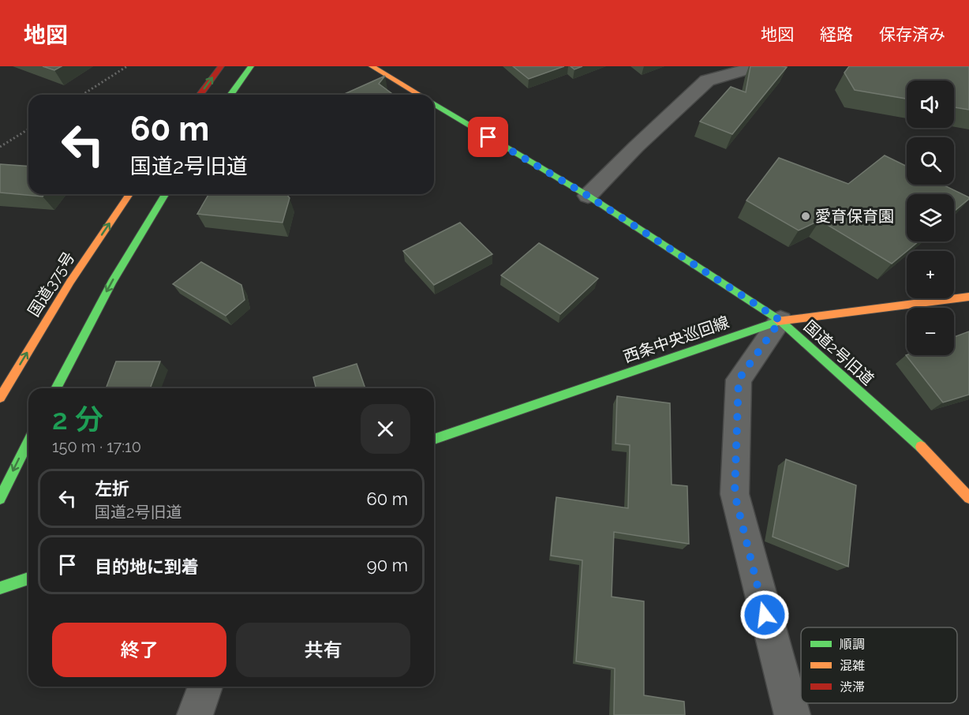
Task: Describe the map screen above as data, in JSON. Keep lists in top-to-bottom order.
{
  "streets": {
    "main road": ["国道375号", "西条中央巡回線", "国道2号旧道"]
  },
  "crossings": [
    ["西条中央巡回線", "国道2号旧道"]
  ],
  "places": ["愛育保育園"],
  "legend": ["順調", "混雑", "渋滞"],
  "page": {
    "header": "地図",
    "nav": ["地図", "経路", "保存済み"],
    "map_buttons": ["+", "−"],
    "turn": ["60 m", "国道2号旧道"],
    "heading": ["2 分", "150 m · 17:10"],
    "list": [
      {
        "name": "左折",
        "note": "国道2号旧道",
        "value": "60 m"
      },
      {
        "name": "目的地に到着",
        "value": "90 m"
      }
    ],
    "buttons": ["終了", "共有"]
  }
}
